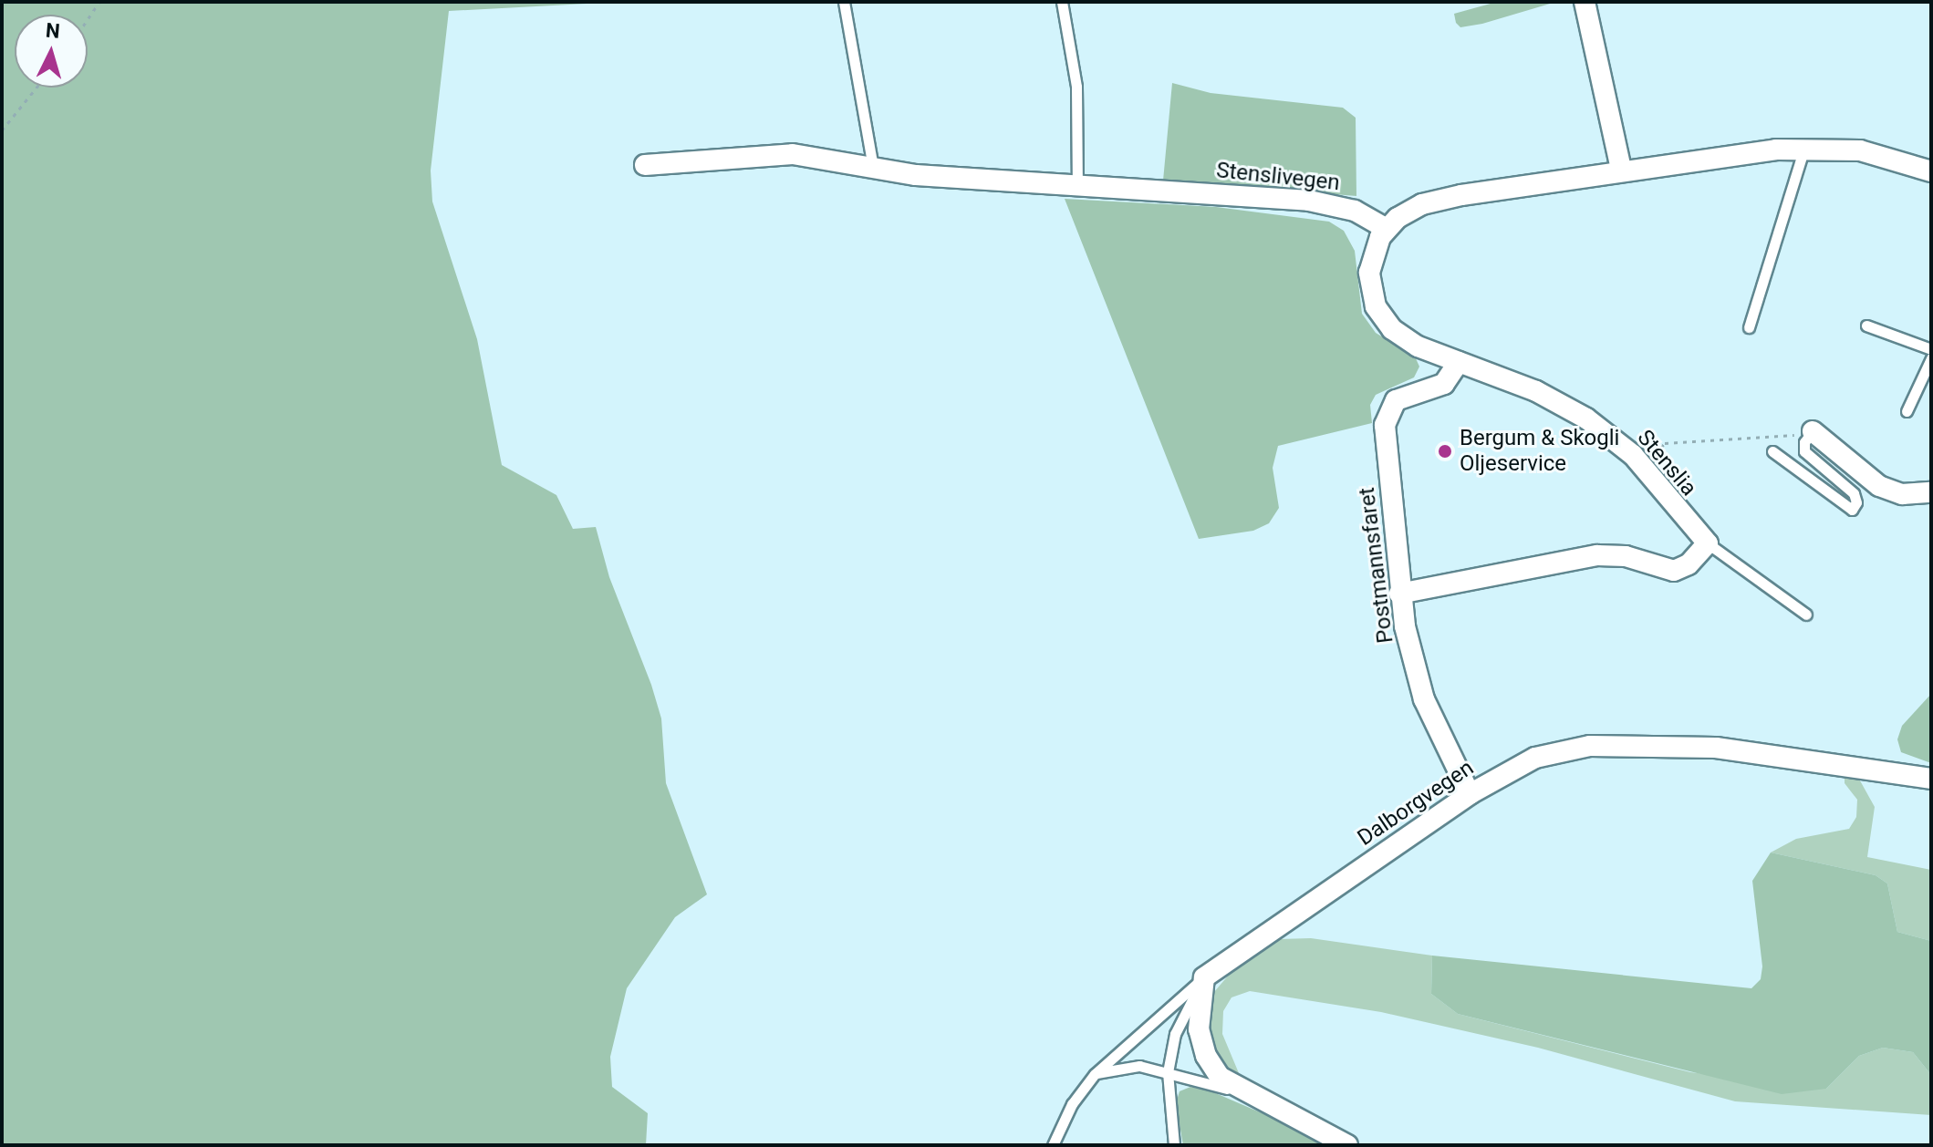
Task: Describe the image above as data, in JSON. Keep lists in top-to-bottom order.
{
  "streets": {
    "street": [
      "Stenslivegen",
      "Stenslia",
      "Postmannsfaret",
      "Dalborgvegen"
    ]
  },
  "crossings": [
    ["Stenslivegen", "Stenslia"],
    ["Stenslia", "Postmannsfaret"],
    ["Postmannsfaret", "Dalborgvegen"]
  ],
  "places": ["Bergum & Skogli Oljeservice"],
  "north": "top"
}
